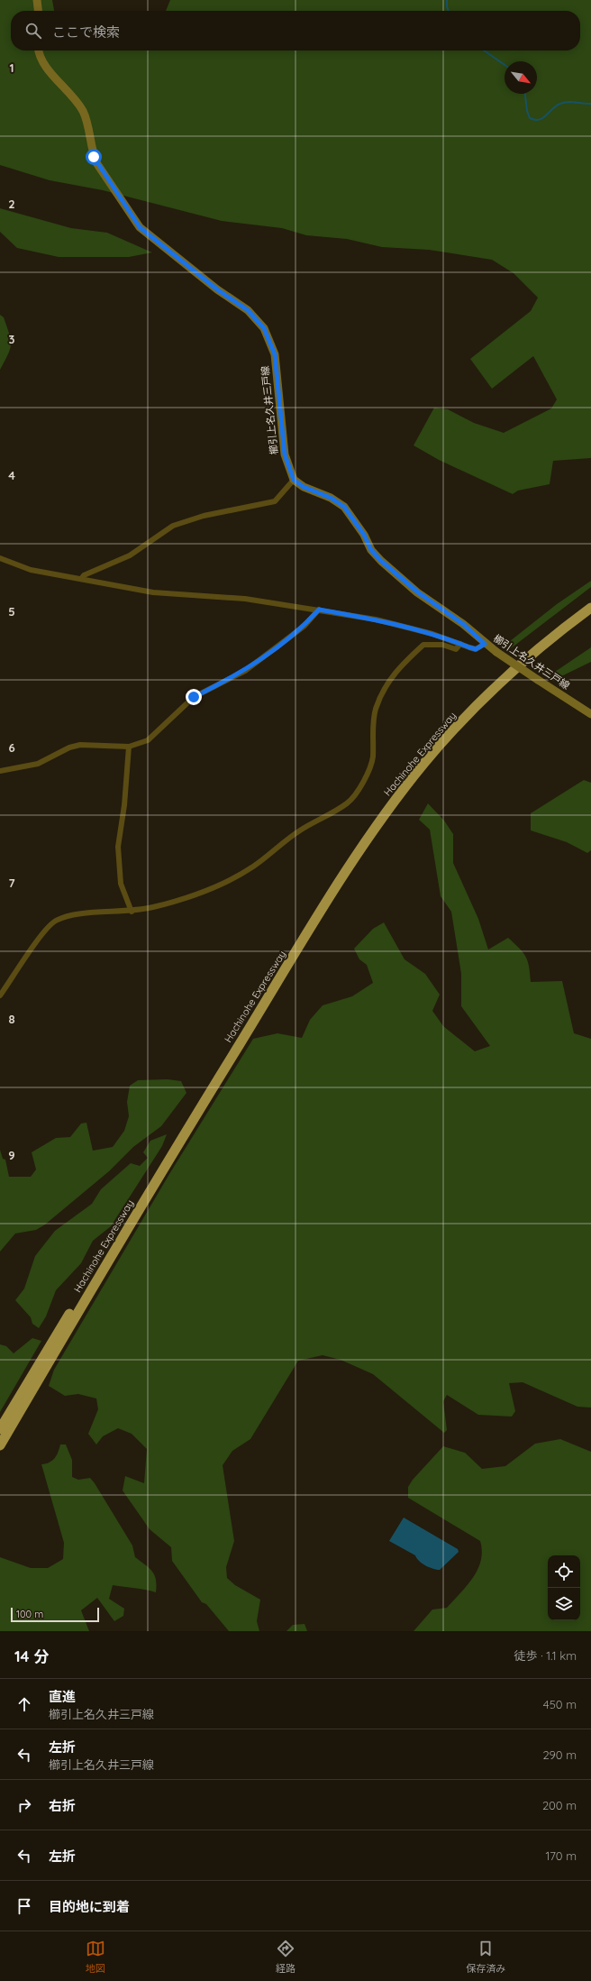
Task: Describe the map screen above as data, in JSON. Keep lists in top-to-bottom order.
{
  "streets": {
    "highway": ["Hachinohe Expressway"],
    "main road": ["櫛引上名久井三戸線"]
  },
  "scale_bar": "100 m",
  "north": "bottom right",
  "page": {
    "search": "ここで検索",
    "scale": "100 m",
    "heading": ["14 分", "徒歩 · 1.1 km"],
    "list": [
      ["直進", "櫛引上名久井三戸線", "450 m"],
      ["左折", "櫛引上名久井三戸線", "290 m"],
      ["右折", "200 m"],
      ["左折", "170 m"],
      "目的地に到着"
    ],
    "nav": ["地図", "経路", "保存済み"]
  },
  "grid": {
    "rows": [
      "1",
      "2",
      "3",
      "4",
      "5",
      "6",
      "7",
      "8",
      "9"
    ]
  }
}
